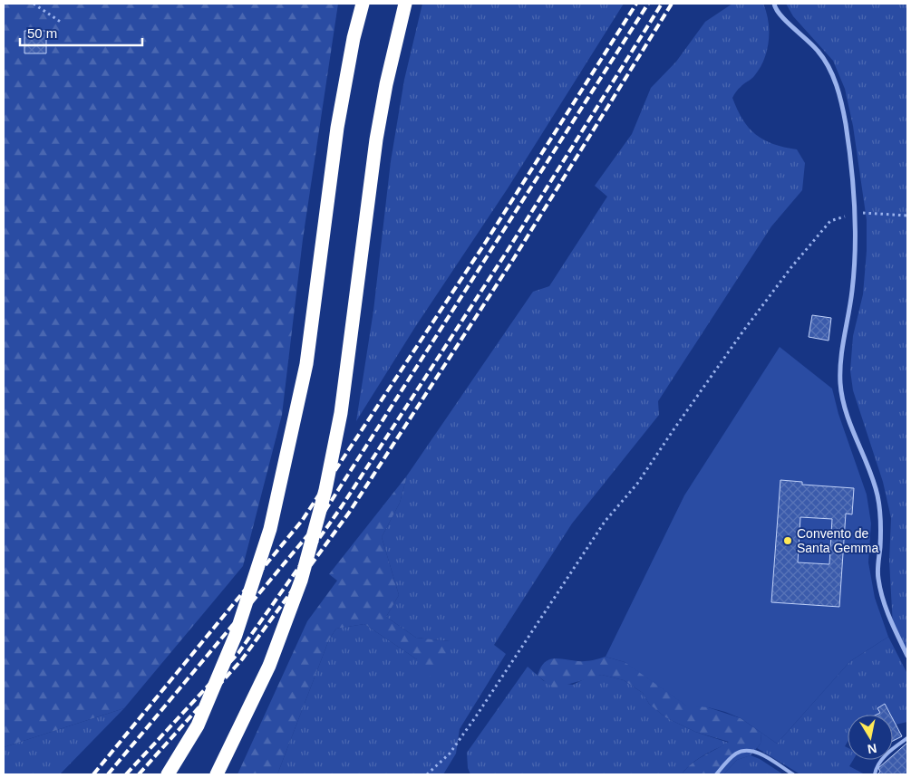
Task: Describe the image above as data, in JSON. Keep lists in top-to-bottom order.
{
  "places": ["Convento de Santa Gemma"],
  "scale_bar": "50 m",
  "north": "bottom"
}
